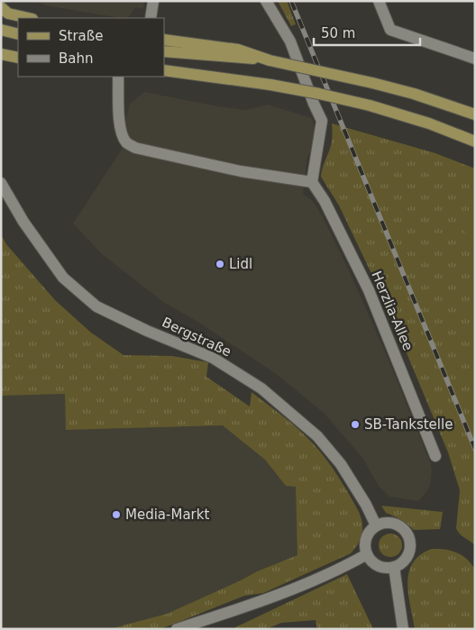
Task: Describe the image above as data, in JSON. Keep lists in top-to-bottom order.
{
  "streets": {
    "street": ["Herzlia-Allee", "Bergstraße"]
  },
  "places": ["Lidl", "SB-Tankstelle", "Media-Markt"],
  "legend": ["Straße", "Bahn"],
  "scale_bar": "50 m"
}
